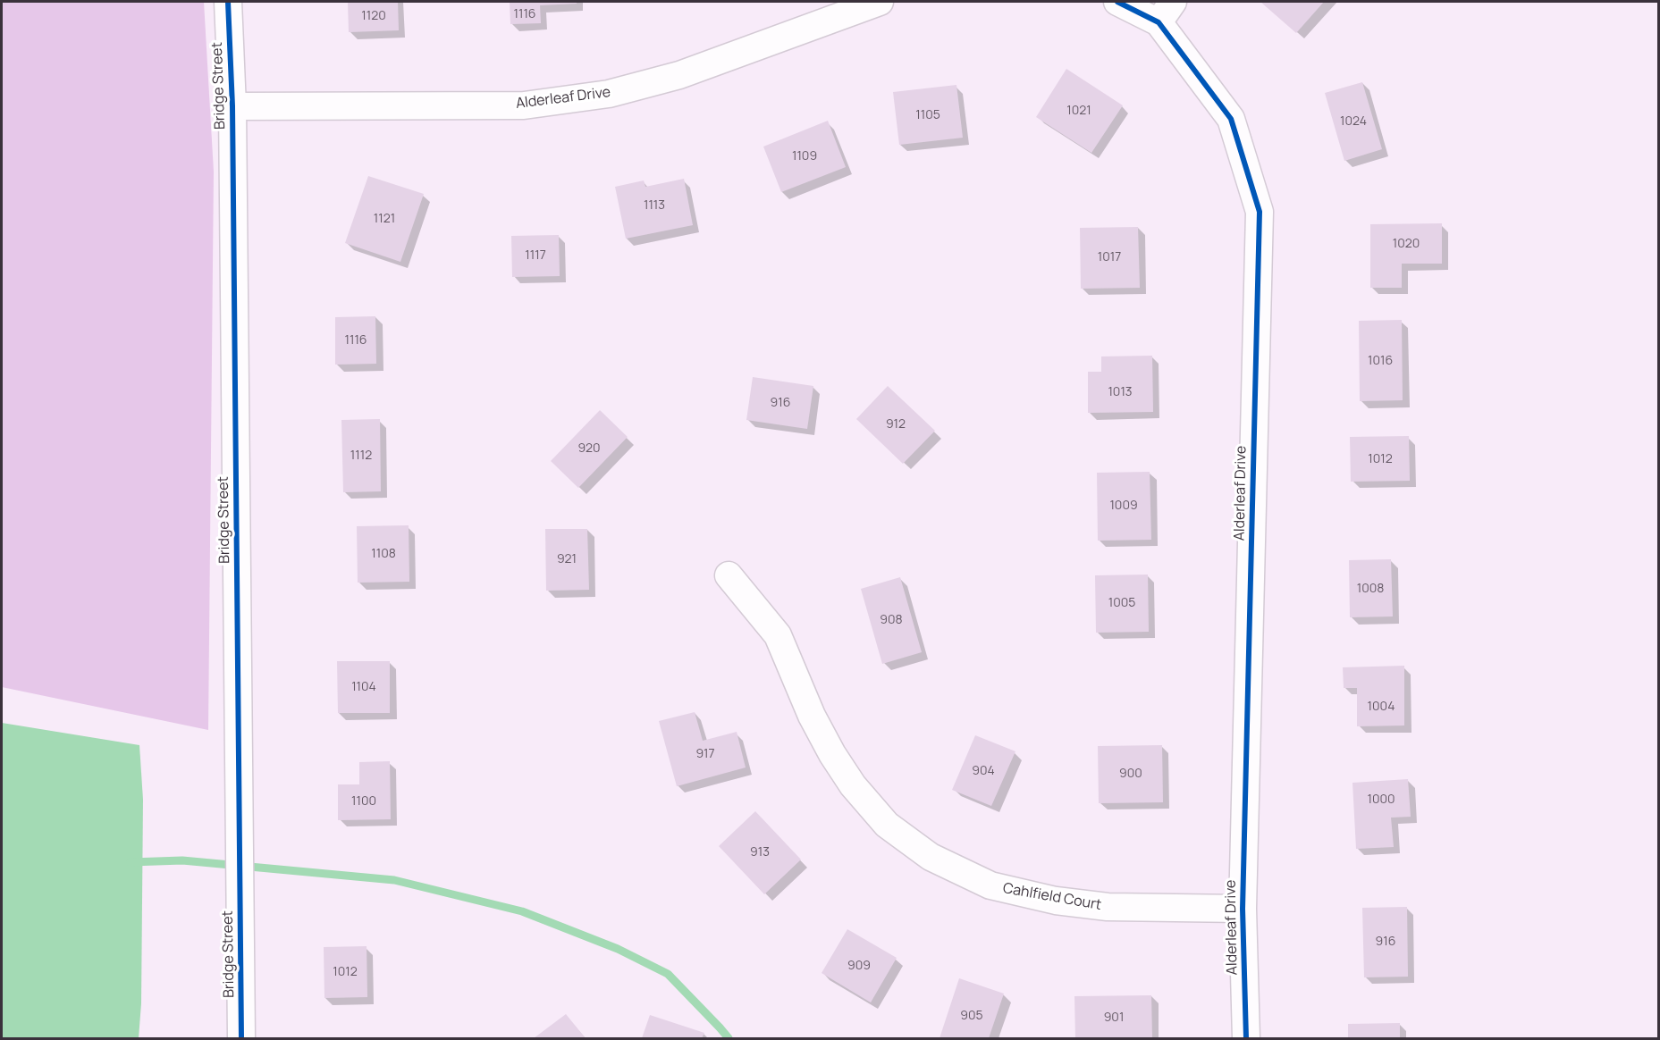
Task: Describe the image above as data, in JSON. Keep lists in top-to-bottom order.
{
  "streets": {
    "street": ["Bridge Street", "Alderleaf Drive", "Cahlfield Court"]
  },
  "crossings": [
    ["Bridge Street", "Alderleaf Drive"],
    ["Alderleaf Drive", "Cahlfield Court"]
  ],
  "house_numbers": [
    "1116",
    "1120",
    "1021",
    "1105",
    "1024",
    "1109",
    "1113",
    "1121",
    "1020",
    "1117",
    "1017",
    "1116",
    "1016",
    "1013",
    "916",
    "912",
    "920",
    "1112",
    "1012",
    "1009",
    "1108",
    "921",
    "1008",
    "1005",
    "908",
    "1104",
    "1004",
    "917",
    "904",
    "900",
    "1000",
    "1100",
    "913",
    "916",
    "909",
    "1012",
    "905",
    "901"
  ]
}
